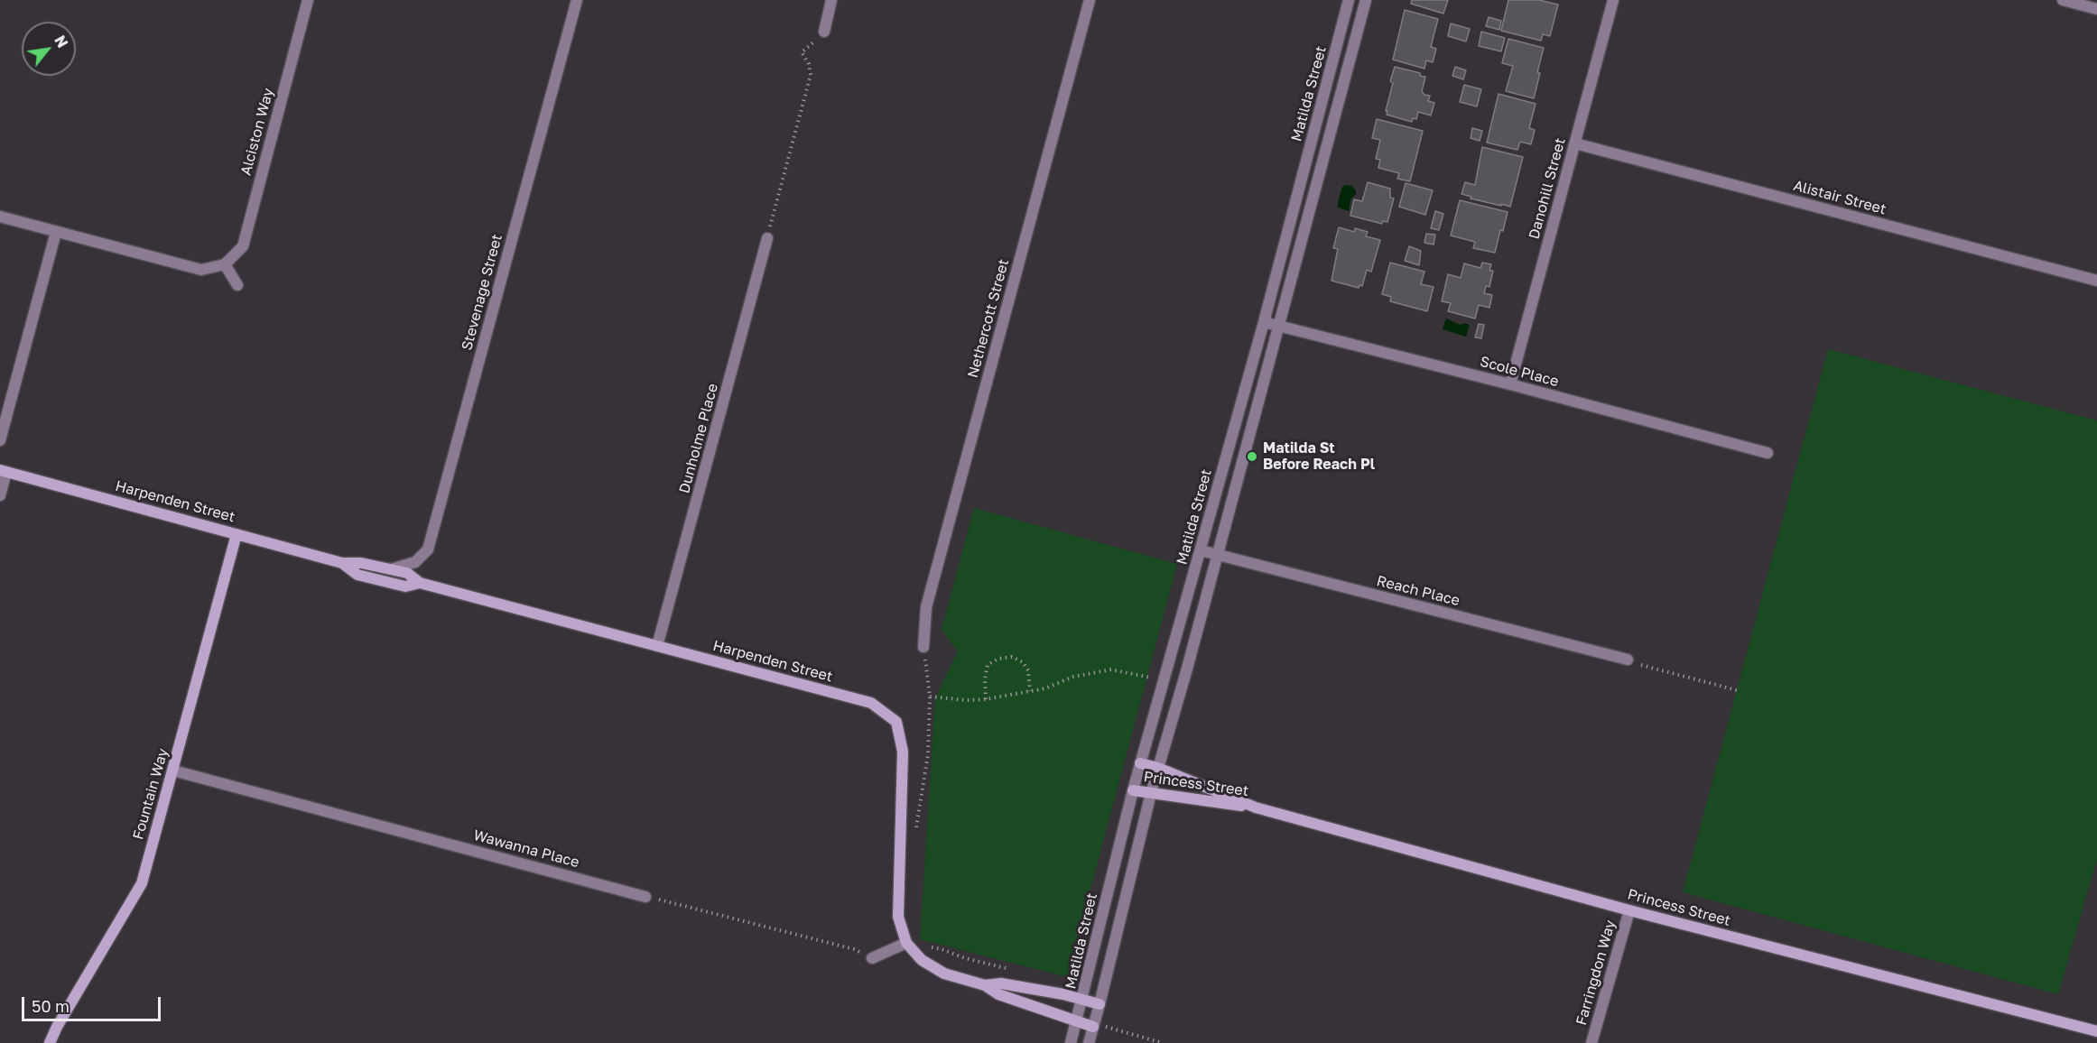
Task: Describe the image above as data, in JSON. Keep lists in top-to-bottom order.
{
  "streets": {
    "street": [
      "Matilda Street",
      "Alciston Way",
      "Danohill Street",
      "Alistair Street",
      "Stevenage Street",
      "Nethercott Street",
      "Scole Place",
      "Dunholme Place",
      "Harpenden Street",
      "Reach Place",
      "Princess Street",
      "Fountain Way",
      "Wawanna Place",
      "Farringdon Way"
    ]
  },
  "crossings": [
    ["Matilda Street", "Scole Place"],
    ["Matilda Street", "Harpenden Street"],
    ["Matilda Street", "Reach Place"],
    ["Matilda Street", "Princess Street"],
    ["Danohill Street", "Alistair Street"],
    ["Danohill Street", "Scole Place"],
    ["Stevenage Street", "Harpenden Street"],
    ["Dunholme Place", "Harpenden Street"],
    ["Harpenden Street", "Fountain Way"],
    ["Princess Street", "Farringdon Way"],
    ["Fountain Way", "Wawanna Place"]
  ],
  "places": ["Matilda St Before Reach Pl"],
  "scale_bar": "50 m",
  "north": "top right"
}
